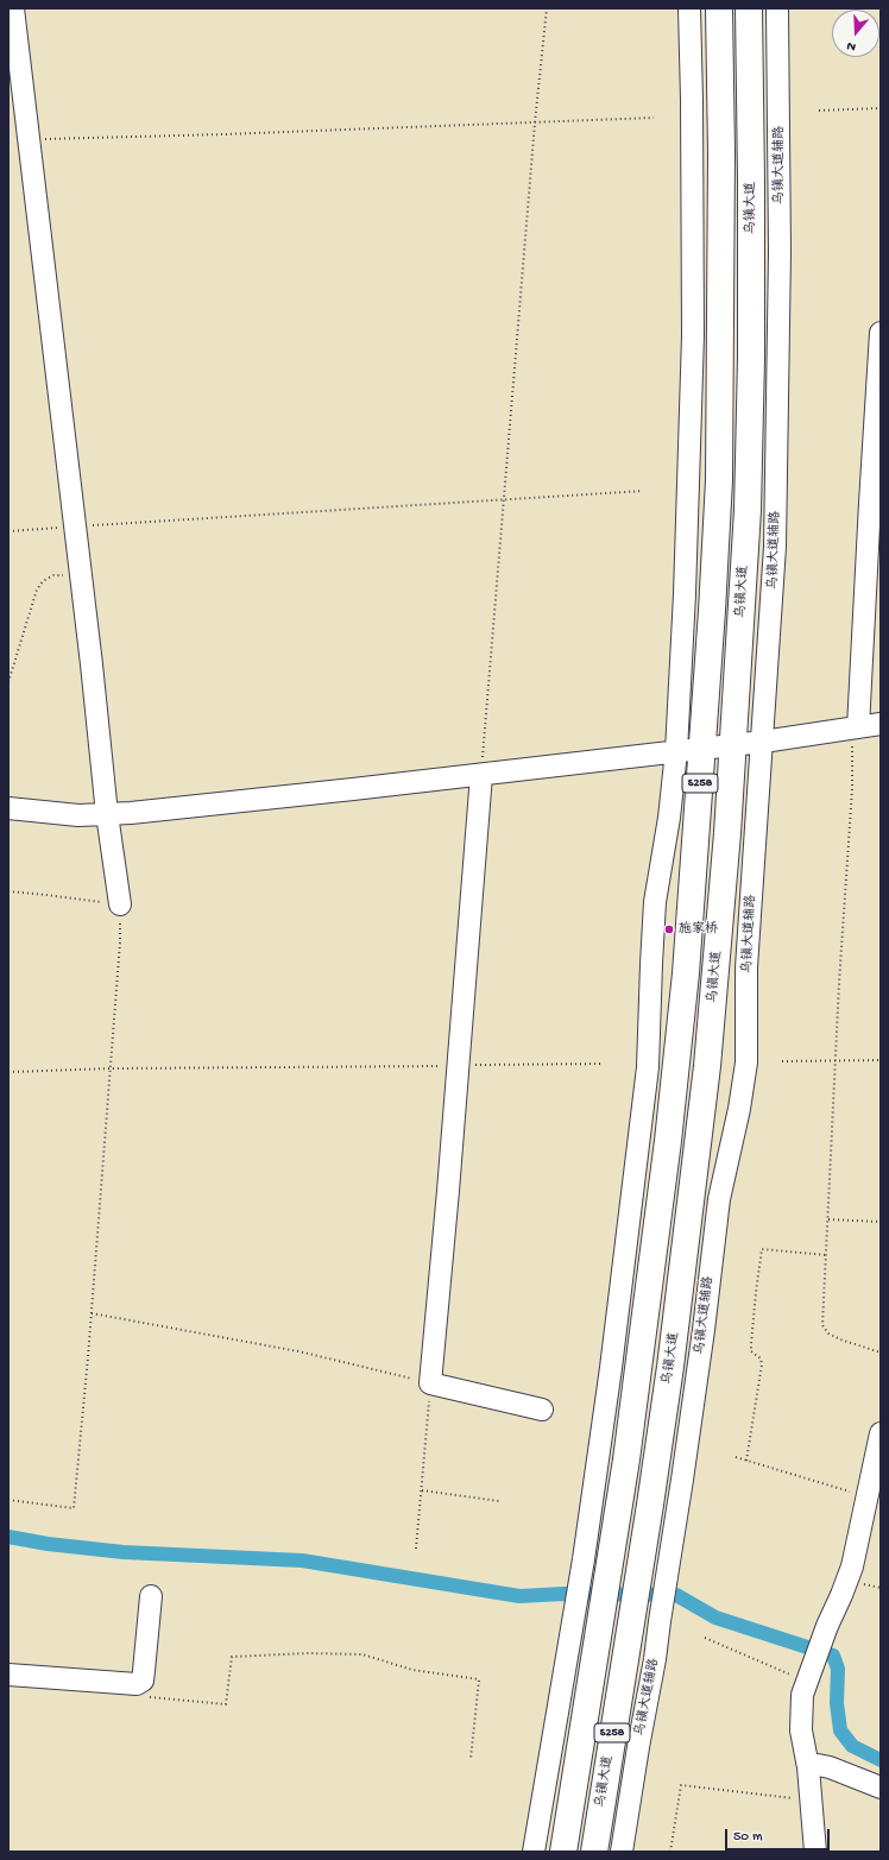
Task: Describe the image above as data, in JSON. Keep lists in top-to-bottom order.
{
  "streets": {
    "main road": ["乌镇大道", "S258"],
    "street": ["乌镇大道辅路"]
  },
  "places": ["施家桥"],
  "scale_bar": "50 m",
  "north": "bottom"
}
